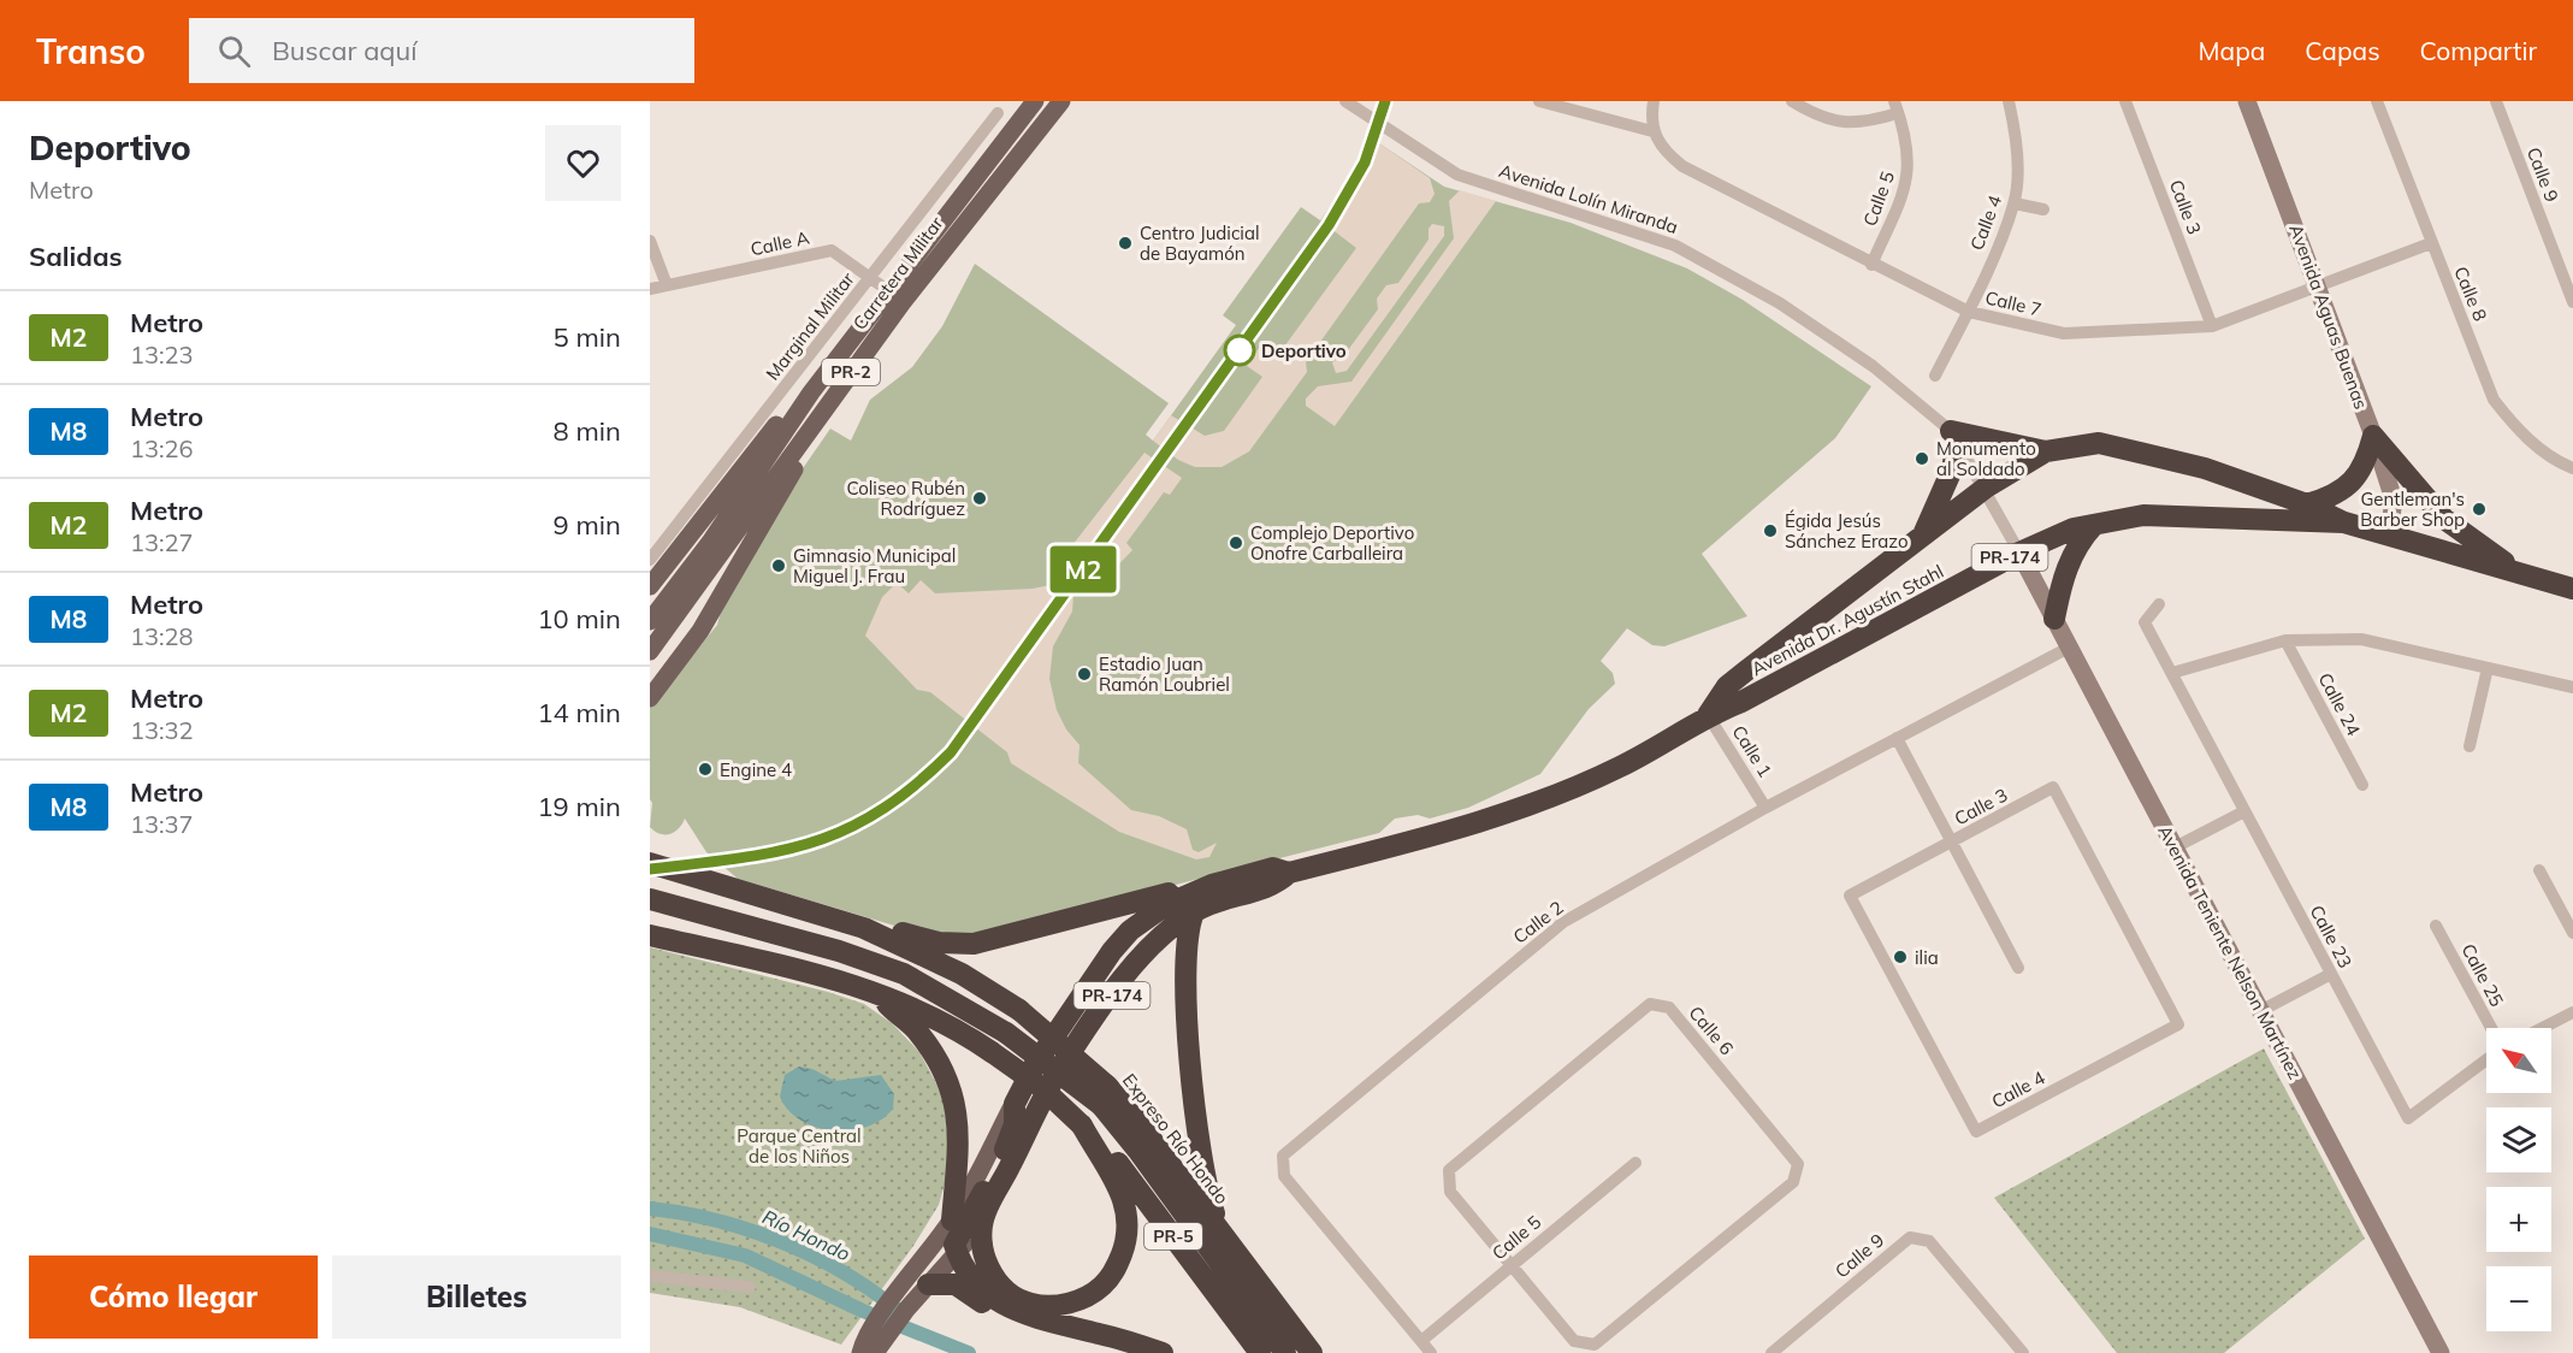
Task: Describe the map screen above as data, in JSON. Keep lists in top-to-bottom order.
{
  "streets": {
    "highway": [
      "PR-174",
      "Avenida Dr. Agustín Stahl",
      "Expreso Río Hondo",
      "PR-5"
    ],
    "main road": ["Carretera Militar", "PR-2"],
    "street": [
      "Calle 9",
      "Avenida Lolín Miranda",
      "Calle 5",
      "Calle 3",
      "Calle 4",
      "Calle A",
      "Calle 8",
      "Calle 7",
      "Avenida Aguas Buenas",
      "Marginal Militar",
      "Calle 24",
      "Calle 1",
      "Calle 2",
      "Calle 23",
      "Avenida Teniente Nelson Martínez",
      "Calle 25",
      "Calle 6"
    ]
  },
  "crossings": [
    ["Avenida Lolín Miranda", "Avenida Dr. Agustín Stahl"],
    ["Avenida Lolín Miranda", "Avenida Teniente Nelson Martínez"],
    ["Calle 5", "Calle 7"],
    ["Calle 5", "Calle 2"],
    ["Calle 5", "Calle 6"],
    ["Calle 3", "Calle 4"],
    ["Calle 3", "Calle 7"],
    ["Calle 3", "Calle 2"],
    ["Calle 4", "Calle 7"],
    ["Calle A", "Carretera Militar"],
    ["Calle A", "Marginal Militar"],
    ["Calle 8", "Calle 7"],
    ["Calle 7", "Avenida Aguas Buenas"],
    ["Avenida Aguas Buenas", "Avenida Dr. Agustín Stahl"],
    ["Avenida Dr. Agustín Stahl", "Calle 1"],
    ["Avenida Dr. Agustín Stahl", "Avenida Teniente Nelson Martínez"],
    ["Calle 1", "Calle 2"],
    ["Calle 2", "Avenida Teniente Nelson Martínez"]
  ],
  "water": ["Río Hondo"],
  "parks": ["Parque Central de los Niños"],
  "places": [
    "Centro Judicial de Bayamón",
    "Deportivo",
    "Monumento al Soldado",
    "Coliseo Rubén Rodríguez",
    "Gentleman's Barber Shop",
    "Égida Jesús Sánchez Erazo",
    "Complejo Deportivo Onofre Carballeira",
    "Gimnasio Municipal Miguel J. Frau",
    "Estadio Juan Ramón Loubriel",
    "Engine 4",
    "ilia"
  ],
  "lines": ["metro line M2"],
  "north": "top left",
  "page": {
    "header": "Transo",
    "search": "Buscar aquí",
    "nav": ["Mapa", "Capas", "Compartir"],
    "heading": [
      ["Deportivo", "Metro"],
      "Salidas"
    ],
    "on_map": "M2",
    "list": [
      {
        "mark": "M2",
        "name": "Metro",
        "note": "13:23",
        "value": "5 min"
      },
      {
        "mark": "M8",
        "name": "Metro",
        "note": "13:26",
        "value": "8 min"
      },
      {
        "mark": "M2",
        "name": "Metro",
        "note": "13:27",
        "value": "9 min"
      },
      {
        "mark": "M8",
        "name": "Metro",
        "note": "13:28",
        "value": "10 min"
      },
      {
        "mark": "M2",
        "name": "Metro",
        "note": "13:32",
        "value": "14 min"
      },
      {
        "mark": "M8",
        "name": "Metro",
        "note": "13:37",
        "value": "19 min"
      }
    ],
    "map_buttons": ["+", "−"],
    "buttons": ["Cómo llegar", "Billetes"]
  }
}
